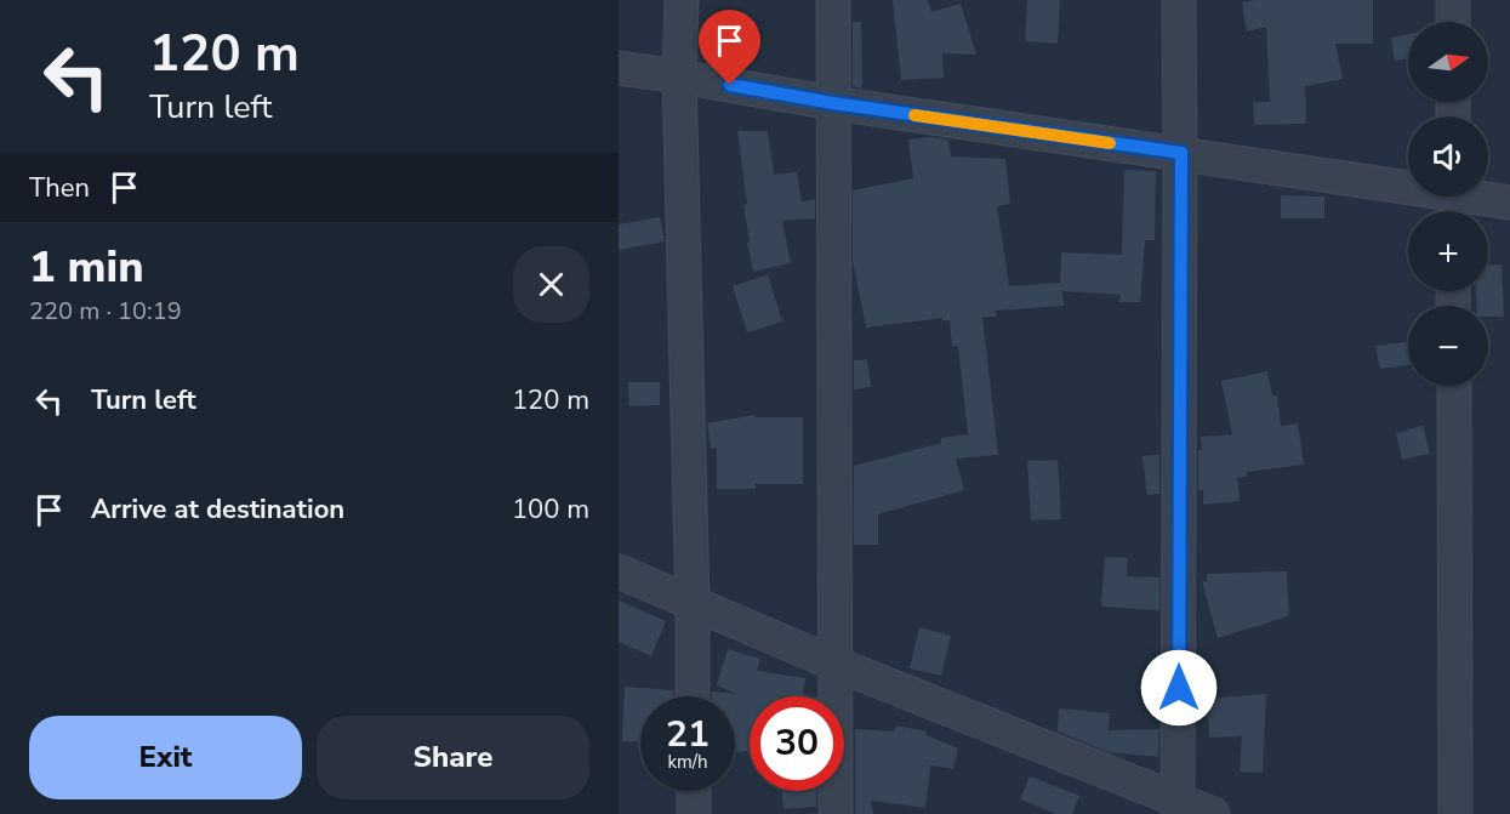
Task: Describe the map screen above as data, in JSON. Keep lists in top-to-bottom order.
{
  "north": "right",
  "page": {
    "turn": ["120 m", "Turn left"],
    "map_buttons": ["+", "−"],
    "then": "Then",
    "heading": ["1 min", "220 m · 10:19"],
    "list": [
      {
        "name": "Turn left",
        "value": "120 m"
      },
      {
        "name": "Arrive at destination",
        "value": "100 m"
      }
    ],
    "speed": "21 km/h",
    "limit": "30",
    "buttons": ["Exit", "Share"]
  }
}
